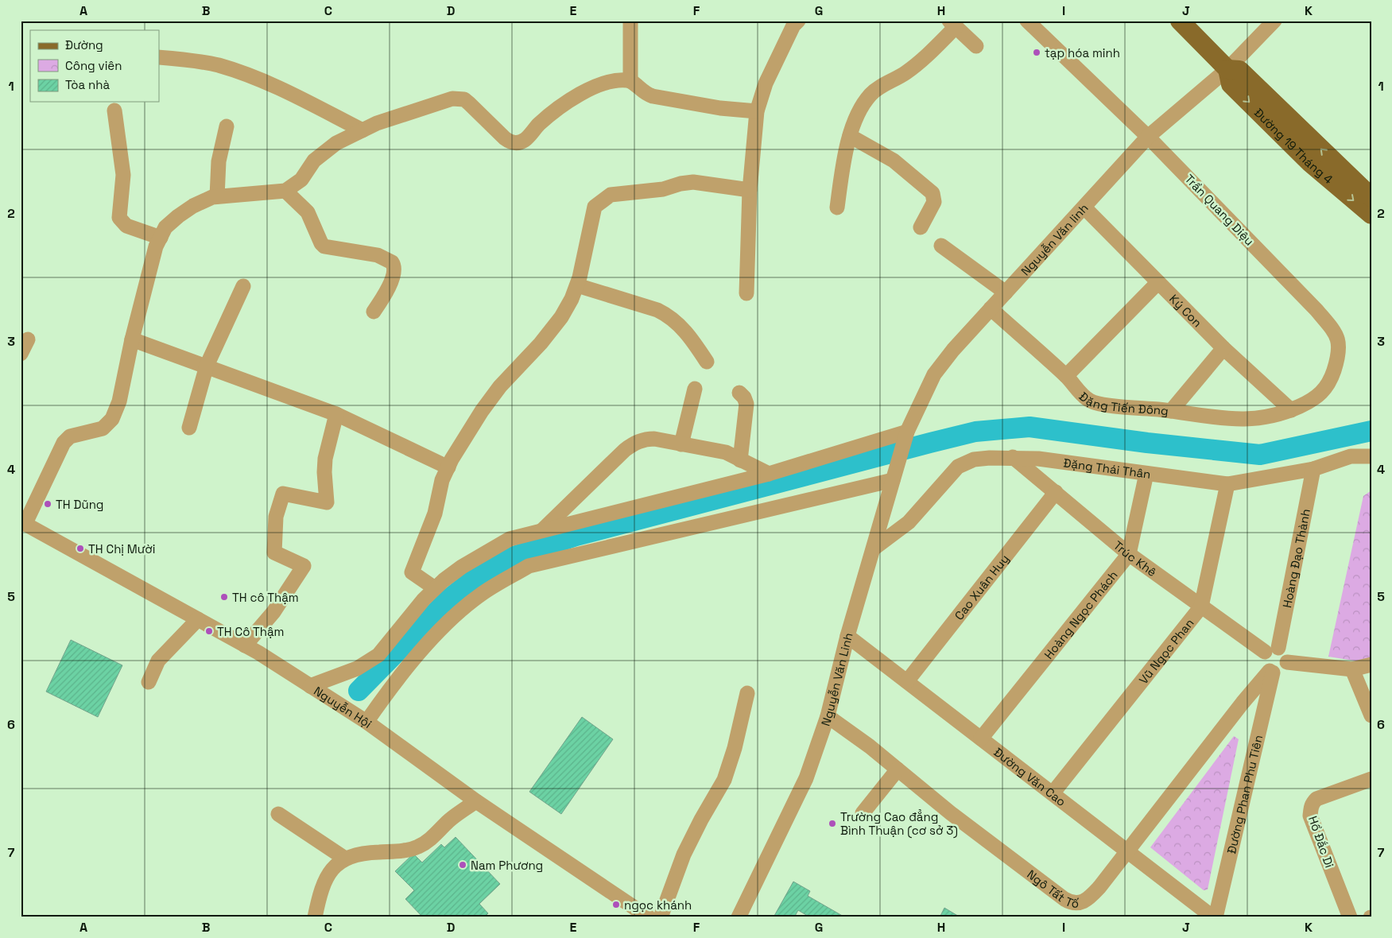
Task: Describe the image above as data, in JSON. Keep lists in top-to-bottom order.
{
  "streets": {
    "main road": ["Đường 19 Tháng 4"],
    "street": [
      "Trần Quang Diệu",
      "Nguyễn Văn linh",
      "Ký Con",
      "Đặng Tiến Đông",
      "Đặng Thái Thân",
      "Trúc Khê",
      "Hoàng Đạo Thành",
      "Cao Xuân Huy",
      "Hoàng Ngọc Phách",
      "Vũ Ngọc Phan",
      "Nguyễn Văn Linh",
      "Nguyễn Hội",
      "Đường Văn Cao",
      "Đường Phan Phu Tiên",
      "Hồ Đắc Di",
      "Ngô Tất Tố"
    ]
  },
  "crossings": [
    ["Đường 19 Tháng 4", "Nguyễn Văn linh"],
    ["Trần Quang Diệu", "Nguyễn Văn linh"],
    ["Trần Quang Diệu", "Ký Con"],
    ["Trần Quang Diệu", "Đặng Tiến Đông"],
    ["Nguyễn Văn linh", "Ký Con"],
    ["Nguyễn Văn linh", "Đặng Tiến Đông"],
    ["Nguyễn Văn linh", "Nguyễn Văn Linh"],
    ["Ký Con", "Đặng Tiến Đông"],
    ["Đặng Thái Thân", "Trúc Khê"],
    ["Đặng Thái Thân", "Hoàng Đạo Thành"],
    ["Đặng Thái Thân", "Hoàng Ngọc Phách"],
    ["Đặng Thái Thân", "Vũ Ngọc Phan"],
    ["Đặng Thái Thân", "Nguyễn Văn Linh"],
    ["Trúc Khê", "Hoàng Đạo Thành"],
    ["Trúc Khê", "Cao Xuân Huy"],
    ["Trúc Khê", "Hoàng Ngọc Phách"],
    ["Trúc Khê", "Vũ Ngọc Phan"],
    ["Trúc Khê", "Đường Phan Phu Tiên"],
    ["Trúc Khê", "Ngô Tất Tố"],
    ["Hoàng Đạo Thành", "Đường Phan Phu Tiên"],
    ["Hoàng Đạo Thành", "Ngô Tất Tố"],
    ["Cao Xuân Huy", "Đường Văn Cao"],
    ["Hoàng Ngọc Phách", "Đường Văn Cao"],
    ["Vũ Ngọc Phan", "Đường Văn Cao"],
    ["Nguyễn Văn Linh", "Đường Văn Cao"],
    ["Nguyễn Văn Linh", "Ngô Tất Tố"],
    ["Đường Văn Cao", "Đường Phan Phu Tiên"],
    ["Đường Văn Cao", "Ngô Tất Tố"],
    ["Đường Phan Phu Tiên", "Ngô Tất Tố"]
  ],
  "places": [
    "tạp hóa minh",
    "TH Dũng",
    "TH Chị Mười",
    "TH cô Thậm",
    "TH Cô Thậm",
    "Trường Cao đẳng Bình Thuận (cơ sở 3)",
    "Nam Phương",
    "ngọc khánh"
  ],
  "legend": ["Đường", "Công viên", "Tòa nhà"],
  "grid": {
    "columns": [
      "A",
      "B",
      "C",
      "D",
      "E",
      "F",
      "G",
      "H",
      "I",
      "J",
      "K"
    ],
    "rows": [
      "1",
      "2",
      "3",
      "4",
      "5",
      "6",
      "7"
    ]
  }
}
